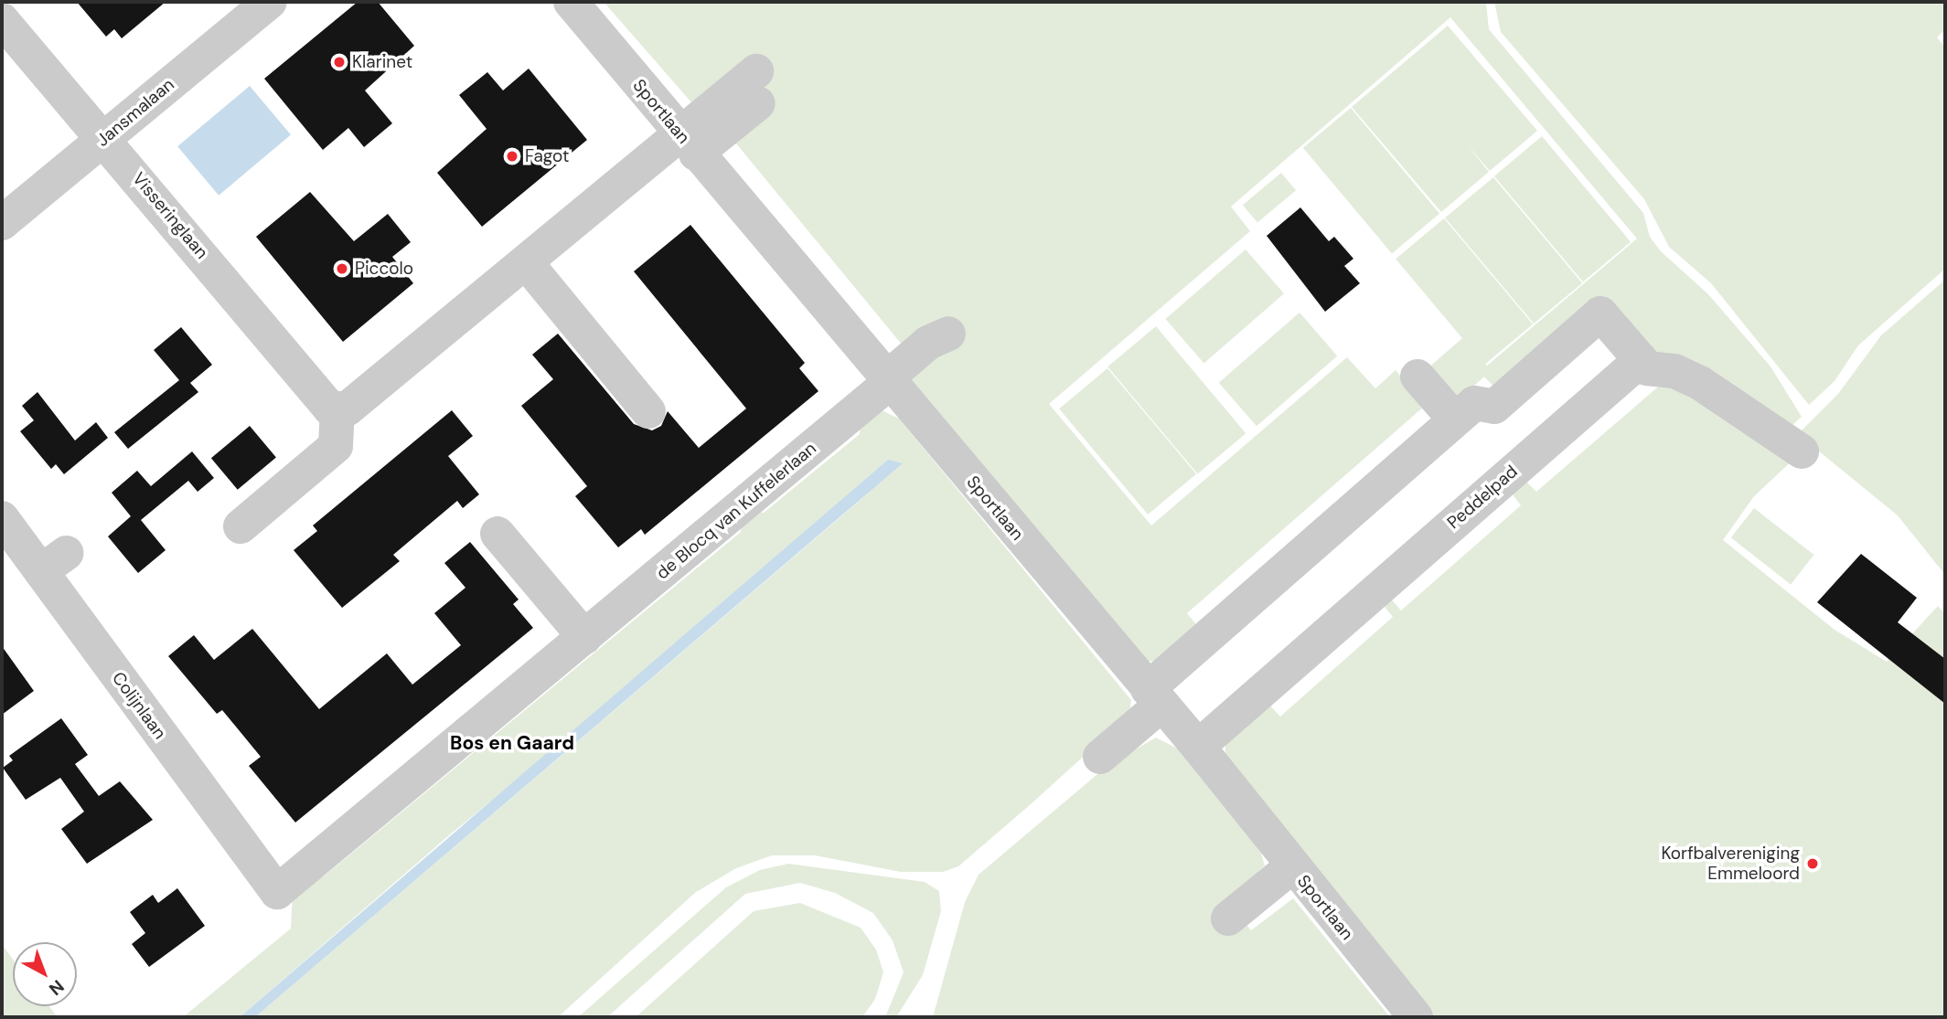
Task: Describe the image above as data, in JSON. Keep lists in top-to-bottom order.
{
  "streets": {
    "street": [
      "Sportlaan",
      "Jansmalaan",
      "Visseringlaan",
      "Peddelpad",
      "de Blocq van Kuffelerlaan",
      "Colijnlaan"
    ]
  },
  "crossings": [
    ["Sportlaan", "Peddelpad"],
    ["Sportlaan", "de Blocq van Kuffelerlaan"],
    ["Jansmalaan", "Visseringlaan"],
    ["de Blocq van Kuffelerlaan", "Colijnlaan"]
  ],
  "districts": ["Bos en Gaard"],
  "places": [
    "Klarinet",
    "Fagot",
    "Piccolo",
    "Korfbalvereniging Emmeloord"
  ],
  "north": "bottom right"
}
